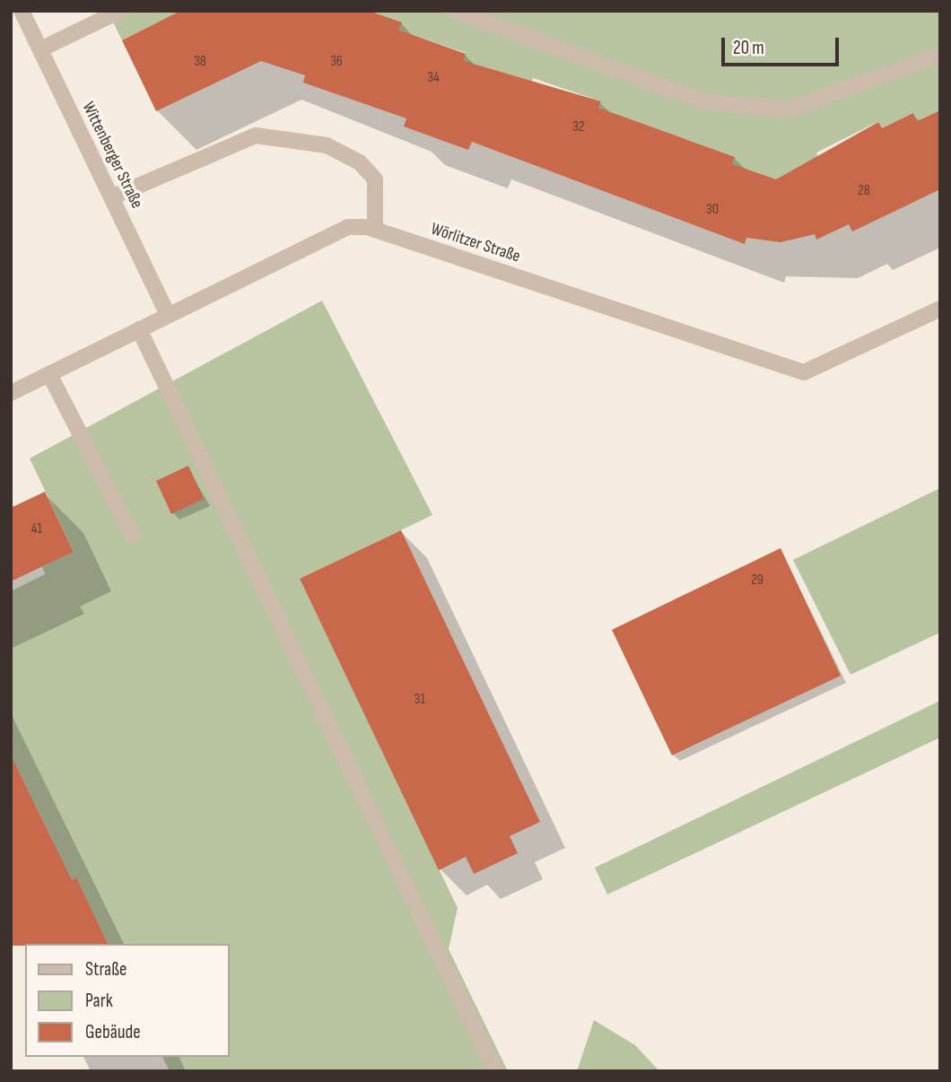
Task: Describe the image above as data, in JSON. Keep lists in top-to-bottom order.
{
  "streets": {
    "street": ["Wittenberger Straße", "Wörlitzer Straße"]
  },
  "crossings": [
    ["Wittenberger Straße", "Wörlitzer Straße"]
  ],
  "house_numbers": [
    "38",
    "36",
    "34",
    "32",
    "28",
    "30",
    "41",
    "29",
    "31"
  ],
  "legend": ["Straße", "Park", "Gebäude"],
  "scale_bar": "20 m"
}
